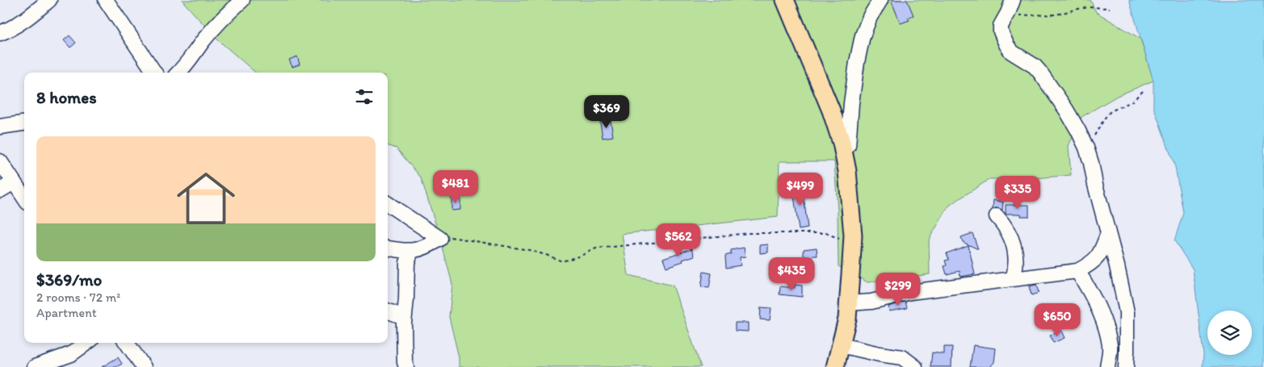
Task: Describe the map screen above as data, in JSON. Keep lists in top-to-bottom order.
{
  "page": {
    "heading": "8 homes",
    "price": [
      "$369",
      "$481",
      "$499",
      "$335",
      "$562",
      "$435",
      "$299",
      "$650"
    ],
    "list": [
      {
        "name": "$369/mo",
        "note": "2 rooms · 72 m² · Apartment"
      }
    ]
  }
}
